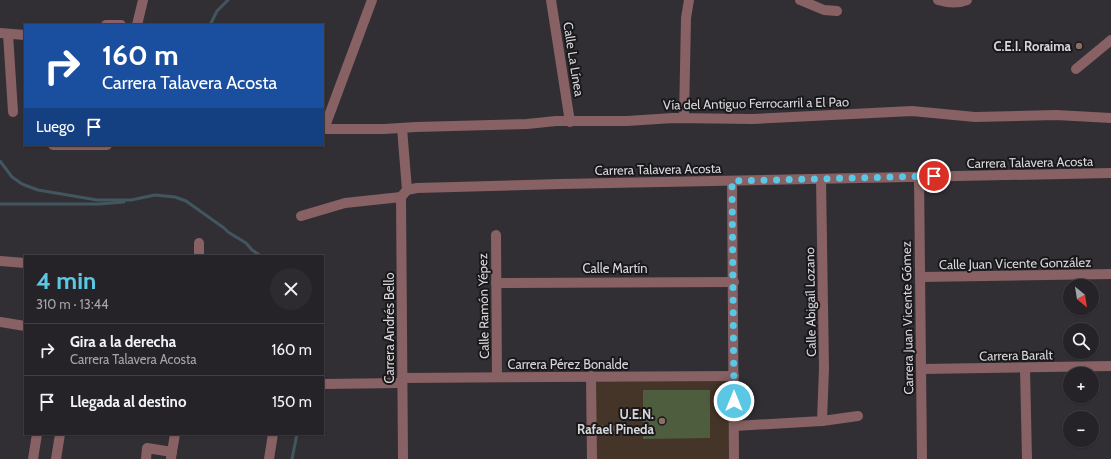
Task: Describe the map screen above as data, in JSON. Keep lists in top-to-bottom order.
{
  "streets": {
    "street": [
      "Calle La Línea",
      "Vía del Antiguo Ferrocarril a El Pao",
      "Carrera Talavera Acosta",
      "Calle Juan Vicente González",
      "Calle Martín",
      "Calle Abigaíl Lozano",
      "Calle Ramón Yépez",
      "Carrera Juan Vicente Gómez",
      "Carrera Andrés Bello",
      "Carrera Baralt",
      "Carrera Pérez Bonalde"
    ]
  },
  "crossings": [
    ["Calle La Línea", "Vía del Antiguo Ferrocarril a El Pao"],
    ["Vía del Antiguo Ferrocarril a El Pao", "Carrera Andrés Bello"],
    ["Carrera Talavera Acosta", "Calle Abigaíl Lozano"],
    ["Carrera Talavera Acosta", "Carrera Juan Vicente Gómez"],
    ["Carrera Talavera Acosta", "Carrera Andrés Bello"],
    ["Calle Juan Vicente González", "Carrera Juan Vicente Gómez"],
    ["Calle Martín", "Calle Ramón Yépez"],
    ["Calle Ramón Yépez", "Carrera Pérez Bonalde"],
    ["Carrera Juan Vicente Gómez", "Carrera Baralt"],
    ["Carrera Andrés Bello", "Carrera Pérez Bonalde"]
  ],
  "places": ["C.E.I. Roraima", "U.E.N. Rafael Pineda"],
  "north": "bottom right",
  "page": {
    "turn": ["160 m", "Carrera Talavera Acosta"],
    "then": "Luego",
    "heading": ["4 min", "310 m · 13:44"],
    "map_buttons": ["+", "−"],
    "list": [
      {
        "name": "Gira a la derecha",
        "note": "Carrera Talavera Acosta",
        "value": "160 m"
      },
      {
        "name": "Llegada al destino",
        "value": "150 m"
      }
    ]
  }
}
